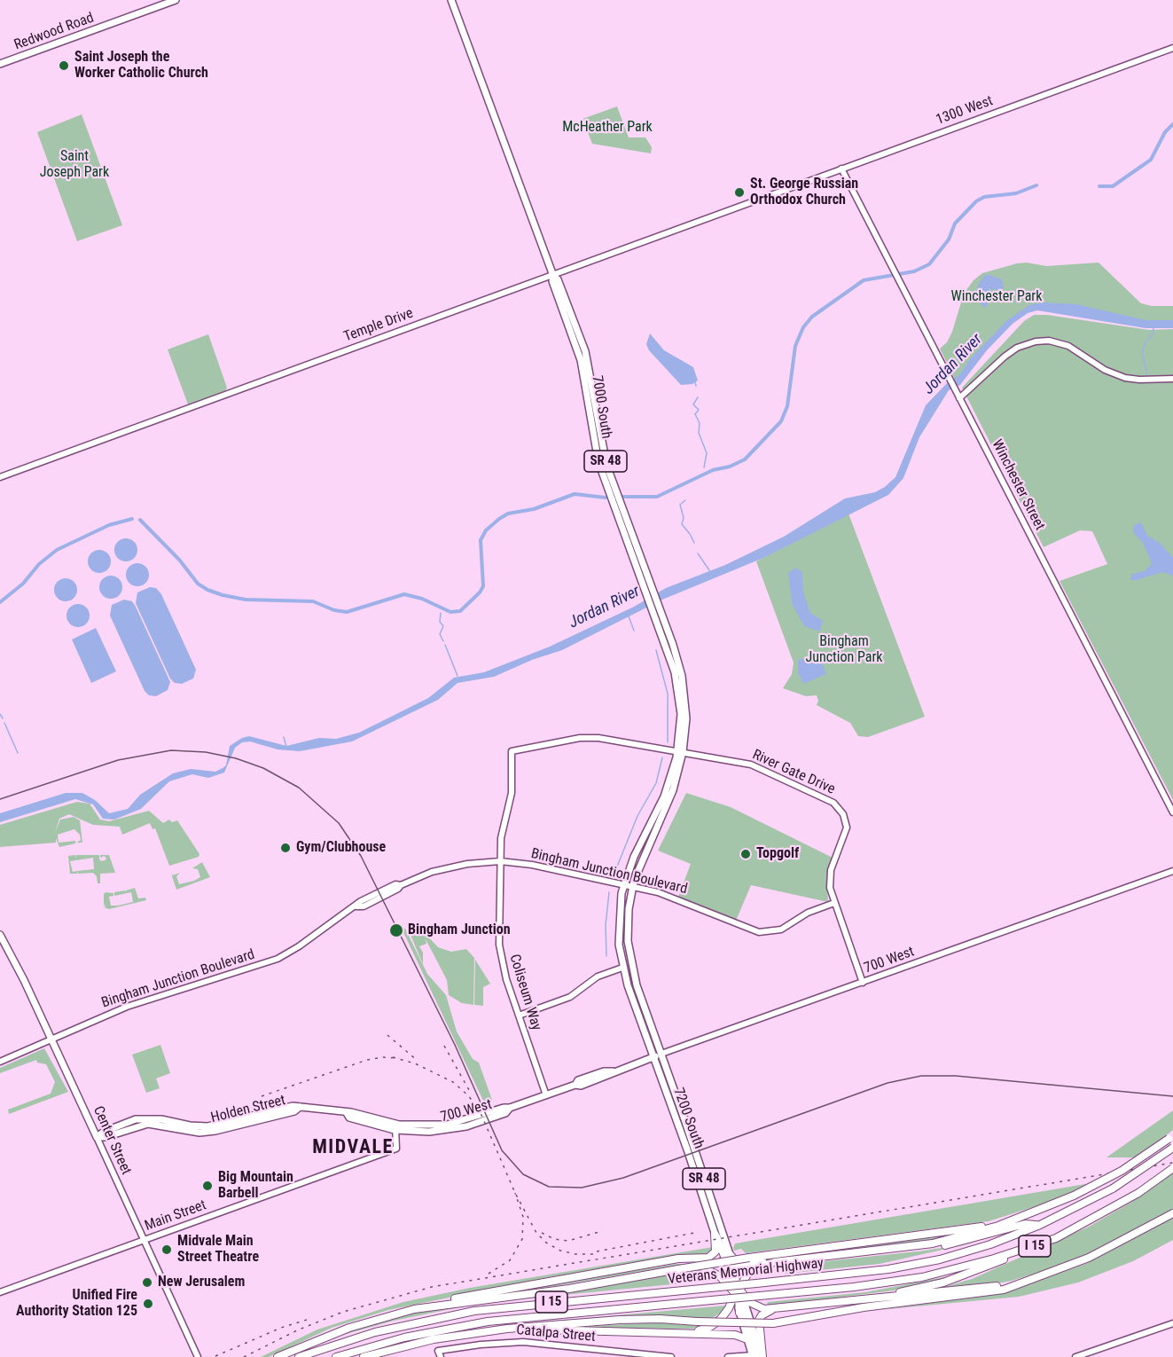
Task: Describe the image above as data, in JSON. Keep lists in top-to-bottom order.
{
  "streets": {
    "highway": ["I 15", "Veterans Memorial Highway"],
    "main road": [
      "Redwood Road",
      "7000 South",
      "SR 48",
      "700 West",
      "Holden Street",
      "7200 South",
      "Center Street"
    ],
    "street": [
      "1300 West",
      "Temple Drive",
      "Winchester Street",
      "River Gate Drive",
      "Bingham Junction Boulevard",
      "Coliseum Way",
      "Main Street",
      "Catalpa Street"
    ]
  },
  "crossings": [
    ["1300 West", "Temple Drive"],
    ["1300 West", "Winchester Street"],
    ["Temple Drive", "7000 South"],
    ["7000 South", "SR 48"],
    ["7000 South", "River Gate Drive"],
    ["SR 48", "River Gate Drive"],
    ["SR 48", "Bingham Junction Boulevard"],
    ["SR 48", "7200 South"],
    ["River Gate Drive", "Bingham Junction Boulevard"],
    ["River Gate Drive", "700 West"],
    ["River Gate Drive", "Coliseum Way"],
    ["Bingham Junction Boulevard", "Coliseum Way"],
    ["Bingham Junction Boulevard", "7200 South"],
    ["Bingham Junction Boulevard", "Center Street"],
    ["700 West", "Coliseum Way"],
    ["700 West", "Holden Street"],
    ["700 West", "7200 South"],
    ["700 West", "Main Street"],
    ["Holden Street", "Center Street"],
    ["Holden Street", "Main Street"],
    ["Center Street", "Main Street"]
  ],
  "districts": ["MIDVALE"],
  "water": ["Jordan River"],
  "parks": [
    "McHeather Park",
    "Saint Joseph Park",
    "Winchester Park",
    "Bingham Junction Park"
  ],
  "places": [
    "Saint Joseph the Worker Catholic Church",
    "St. George Russian Orthodox Church",
    "Gym/Clubhouse",
    "Topgolf",
    "Bingham Junction",
    "Big Mountain Barbell",
    "Midvale Main Street Theatre",
    "New Jerusalem",
    "Unified Fire Authority Station 125"
  ]
}
